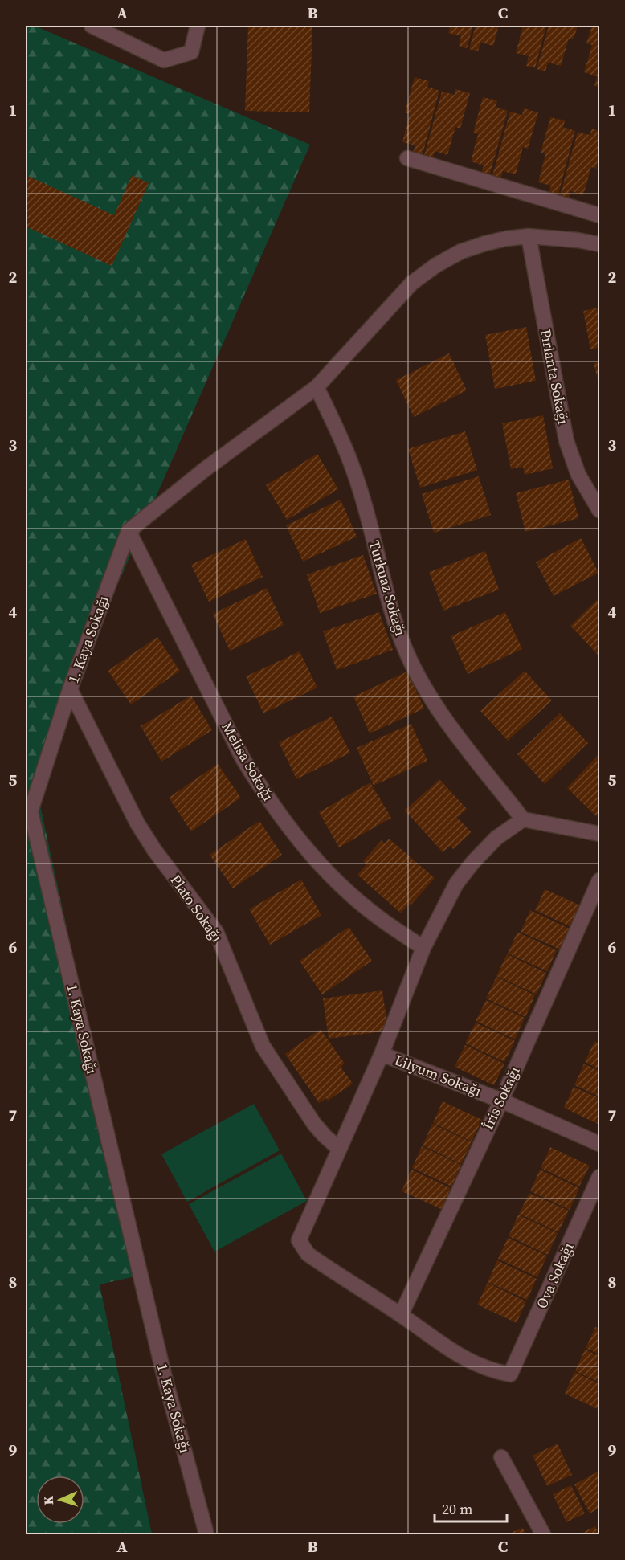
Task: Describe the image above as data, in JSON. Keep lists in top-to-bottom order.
{
  "streets": {
    "street": [
      "Pırlanta Sokağı",
      "Turkuaz Sokağı",
      "1. Kaya Sokağı",
      "Melisa Sokağı",
      "Plato Sokağı",
      "Lilyum Sokağı",
      "İris Sokağı",
      "Ova Sokağı"
    ]
  },
  "crossings": [
    ["1. Kaya Sokağı", "Melisa Sokağı"],
    ["1. Kaya Sokağı", "Plato Sokağı"],
    ["Lilyum Sokağı", "İris Sokağı"],
    ["İris Sokağı", "Ova Sokağı"]
  ],
  "scale_bar": "20 m",
  "north": "left",
  "grid": {
    "columns": ["A", "B", "C"],
    "rows": [
      "1",
      "2",
      "3",
      "4",
      "5",
      "6",
      "7",
      "8",
      "9"
    ]
  }
}
